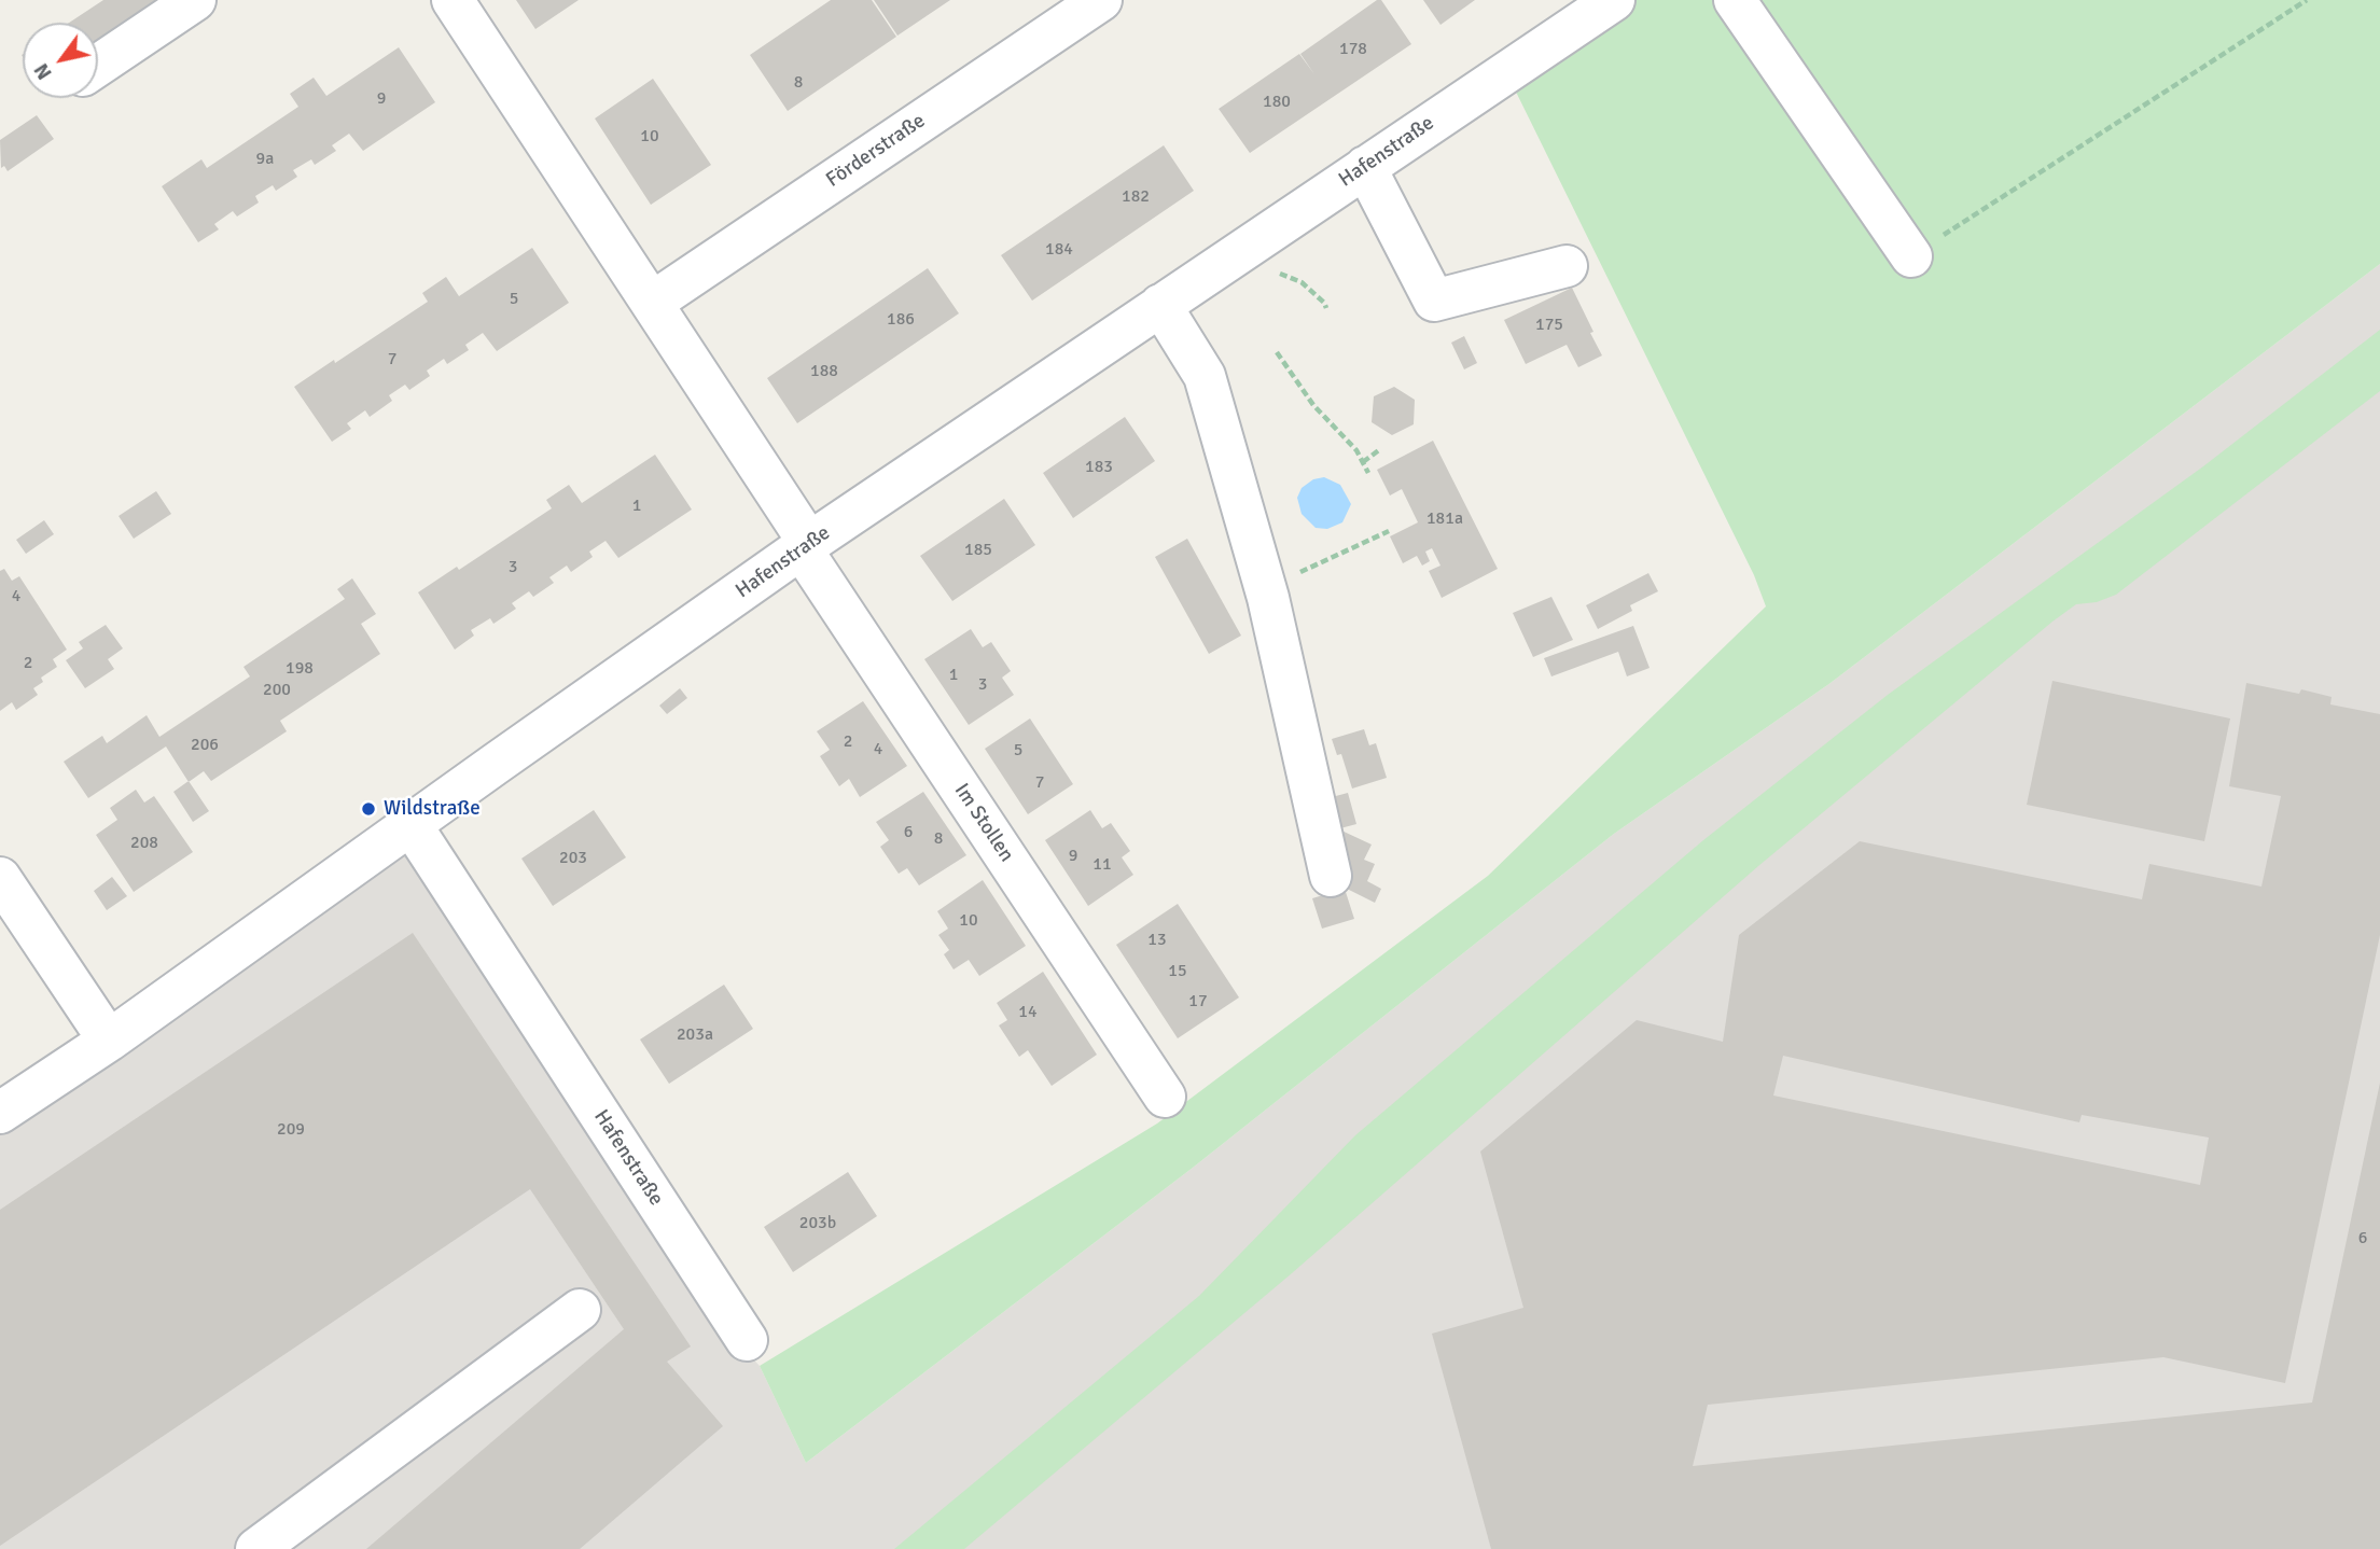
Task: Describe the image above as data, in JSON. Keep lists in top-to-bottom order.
{
  "streets": {
    "street": ["Förderstraße", "Hafenstraße", "Im Stollen"]
  },
  "crossings": [
    ["Hafenstraße", "Im Stollen"]
  ],
  "places": ["Wildstraße"],
  "house_numbers": [
    "178",
    "8",
    "9",
    "180",
    "10",
    "9a",
    "182",
    "184",
    "5",
    "186",
    "175",
    "7",
    "188",
    "183",
    "1",
    "181a",
    "185",
    "3",
    "4",
    "2",
    "198",
    "1",
    "3",
    "200",
    "2",
    "206",
    "4",
    "5",
    "7",
    "6",
    "8",
    "208",
    "9",
    "203",
    "11",
    "10",
    "13",
    "15",
    "17",
    "14",
    "203a",
    "209",
    "203b",
    "6"
  ],
  "north": "bottom left"
}
